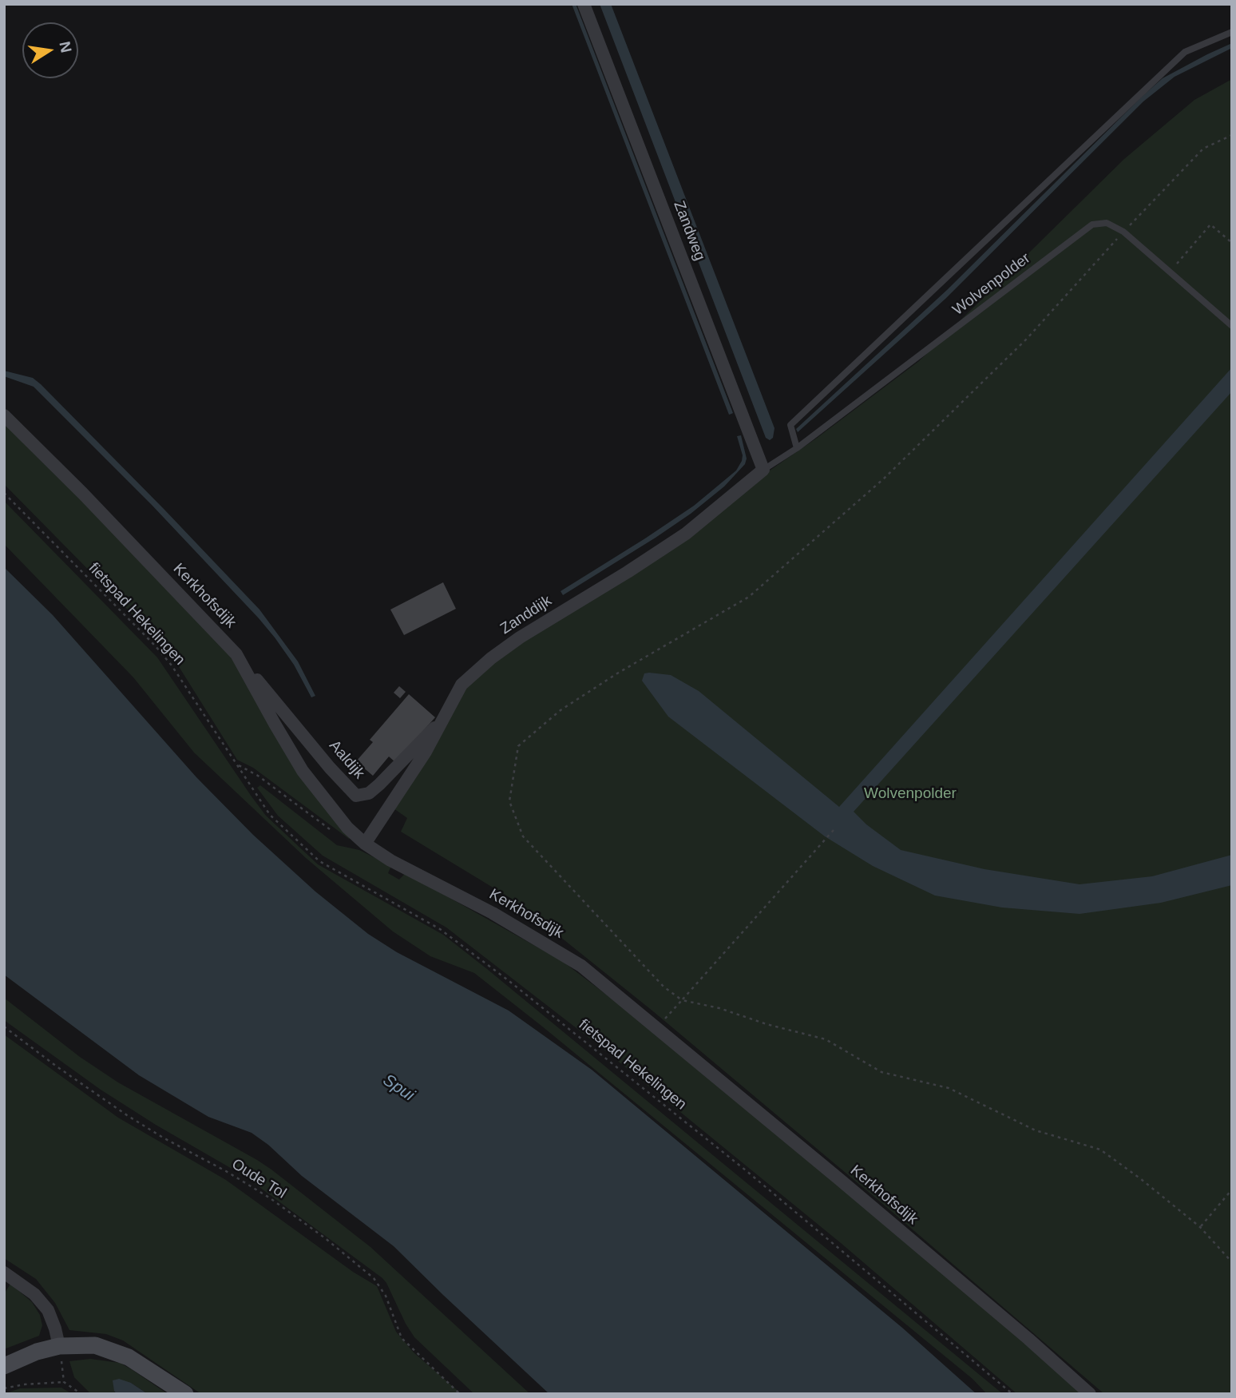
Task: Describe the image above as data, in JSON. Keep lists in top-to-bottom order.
{
  "streets": {
    "street": [
      "Zandweg",
      "Kerkhofsdijk",
      "Zanddijk",
      "Aaldijk"
    ],
    "lane": ["Wolvenpolder"],
    "path": ["fietspad Hekelingen", "Oude Tol"]
  },
  "crossings": [
    ["Zandweg", "Wolvenpolder"],
    ["Zandweg", "Zanddijk"],
    ["Wolvenpolder", "Zanddijk"],
    ["Kerkhofsdijk", "Zanddijk"],
    ["Kerkhofsdijk", "Aaldijk"],
    ["Zanddijk", "Aaldijk"]
  ],
  "water": ["Spui"],
  "parks": ["Wolvenpolder"],
  "north": "right"
}
